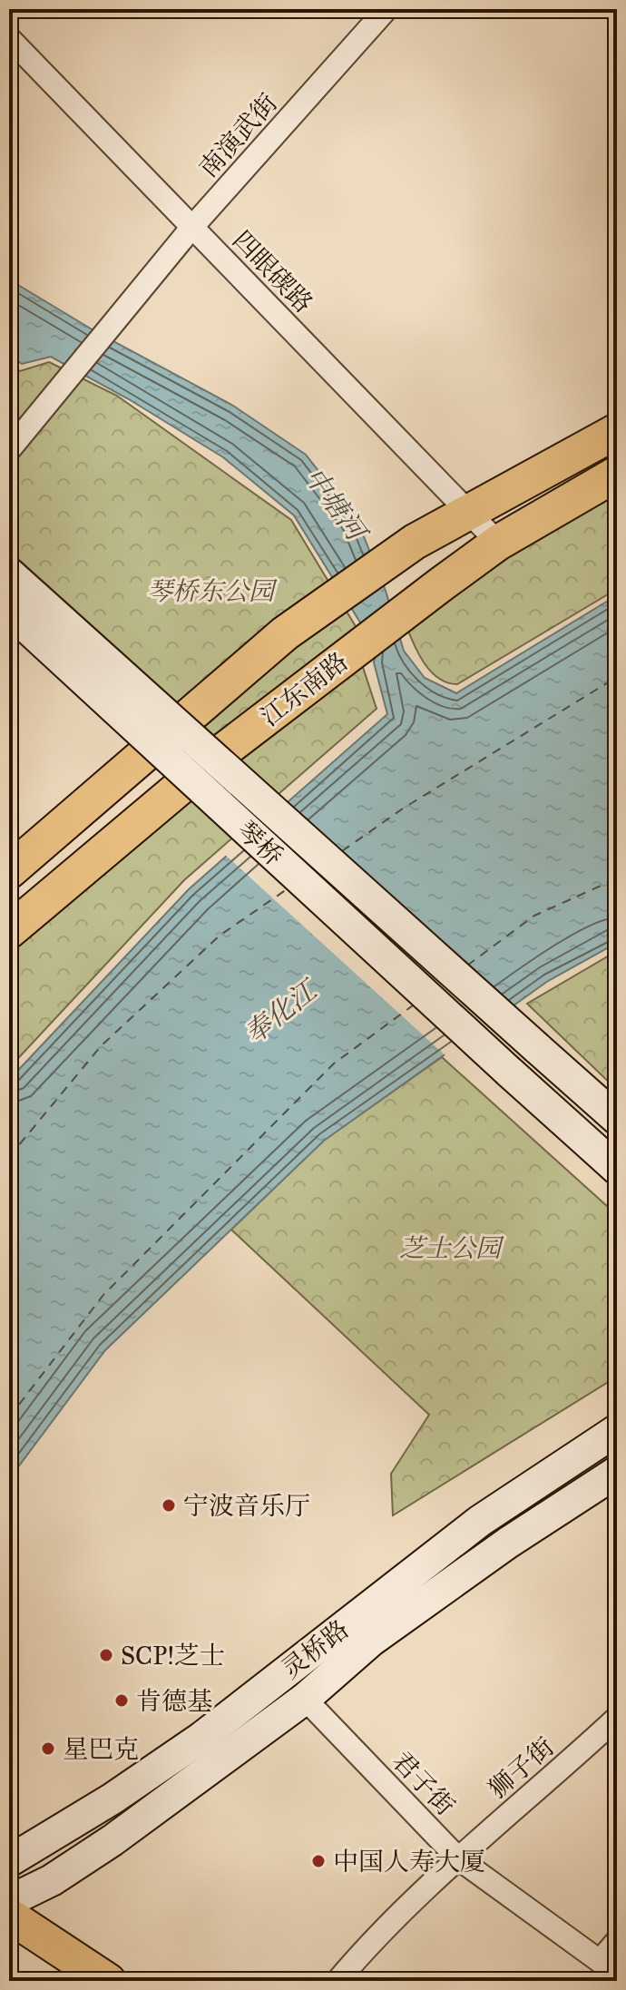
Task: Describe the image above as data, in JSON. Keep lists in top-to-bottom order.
{
  "streets": {
    "main road": ["江东南路", "琴桥", "灵桥路"],
    "street": [
      "南演武街",
      "四眼碶路",
      "狮子街",
      "君子街"
    ]
  },
  "crossings": [
    ["南演武街", "四眼碶路"],
    ["四眼碶路", "江东南路"],
    ["灵桥路", "君子街"],
    ["狮子街", "君子街"]
  ],
  "water": ["中塘河", "奉化江"],
  "parks": ["琴桥东公园", "芝士公园"],
  "places": [
    "宁波音乐厅",
    "SCP!芝士",
    "肯德基",
    "星巴克",
    "中国人寿大厦"
  ]
}
